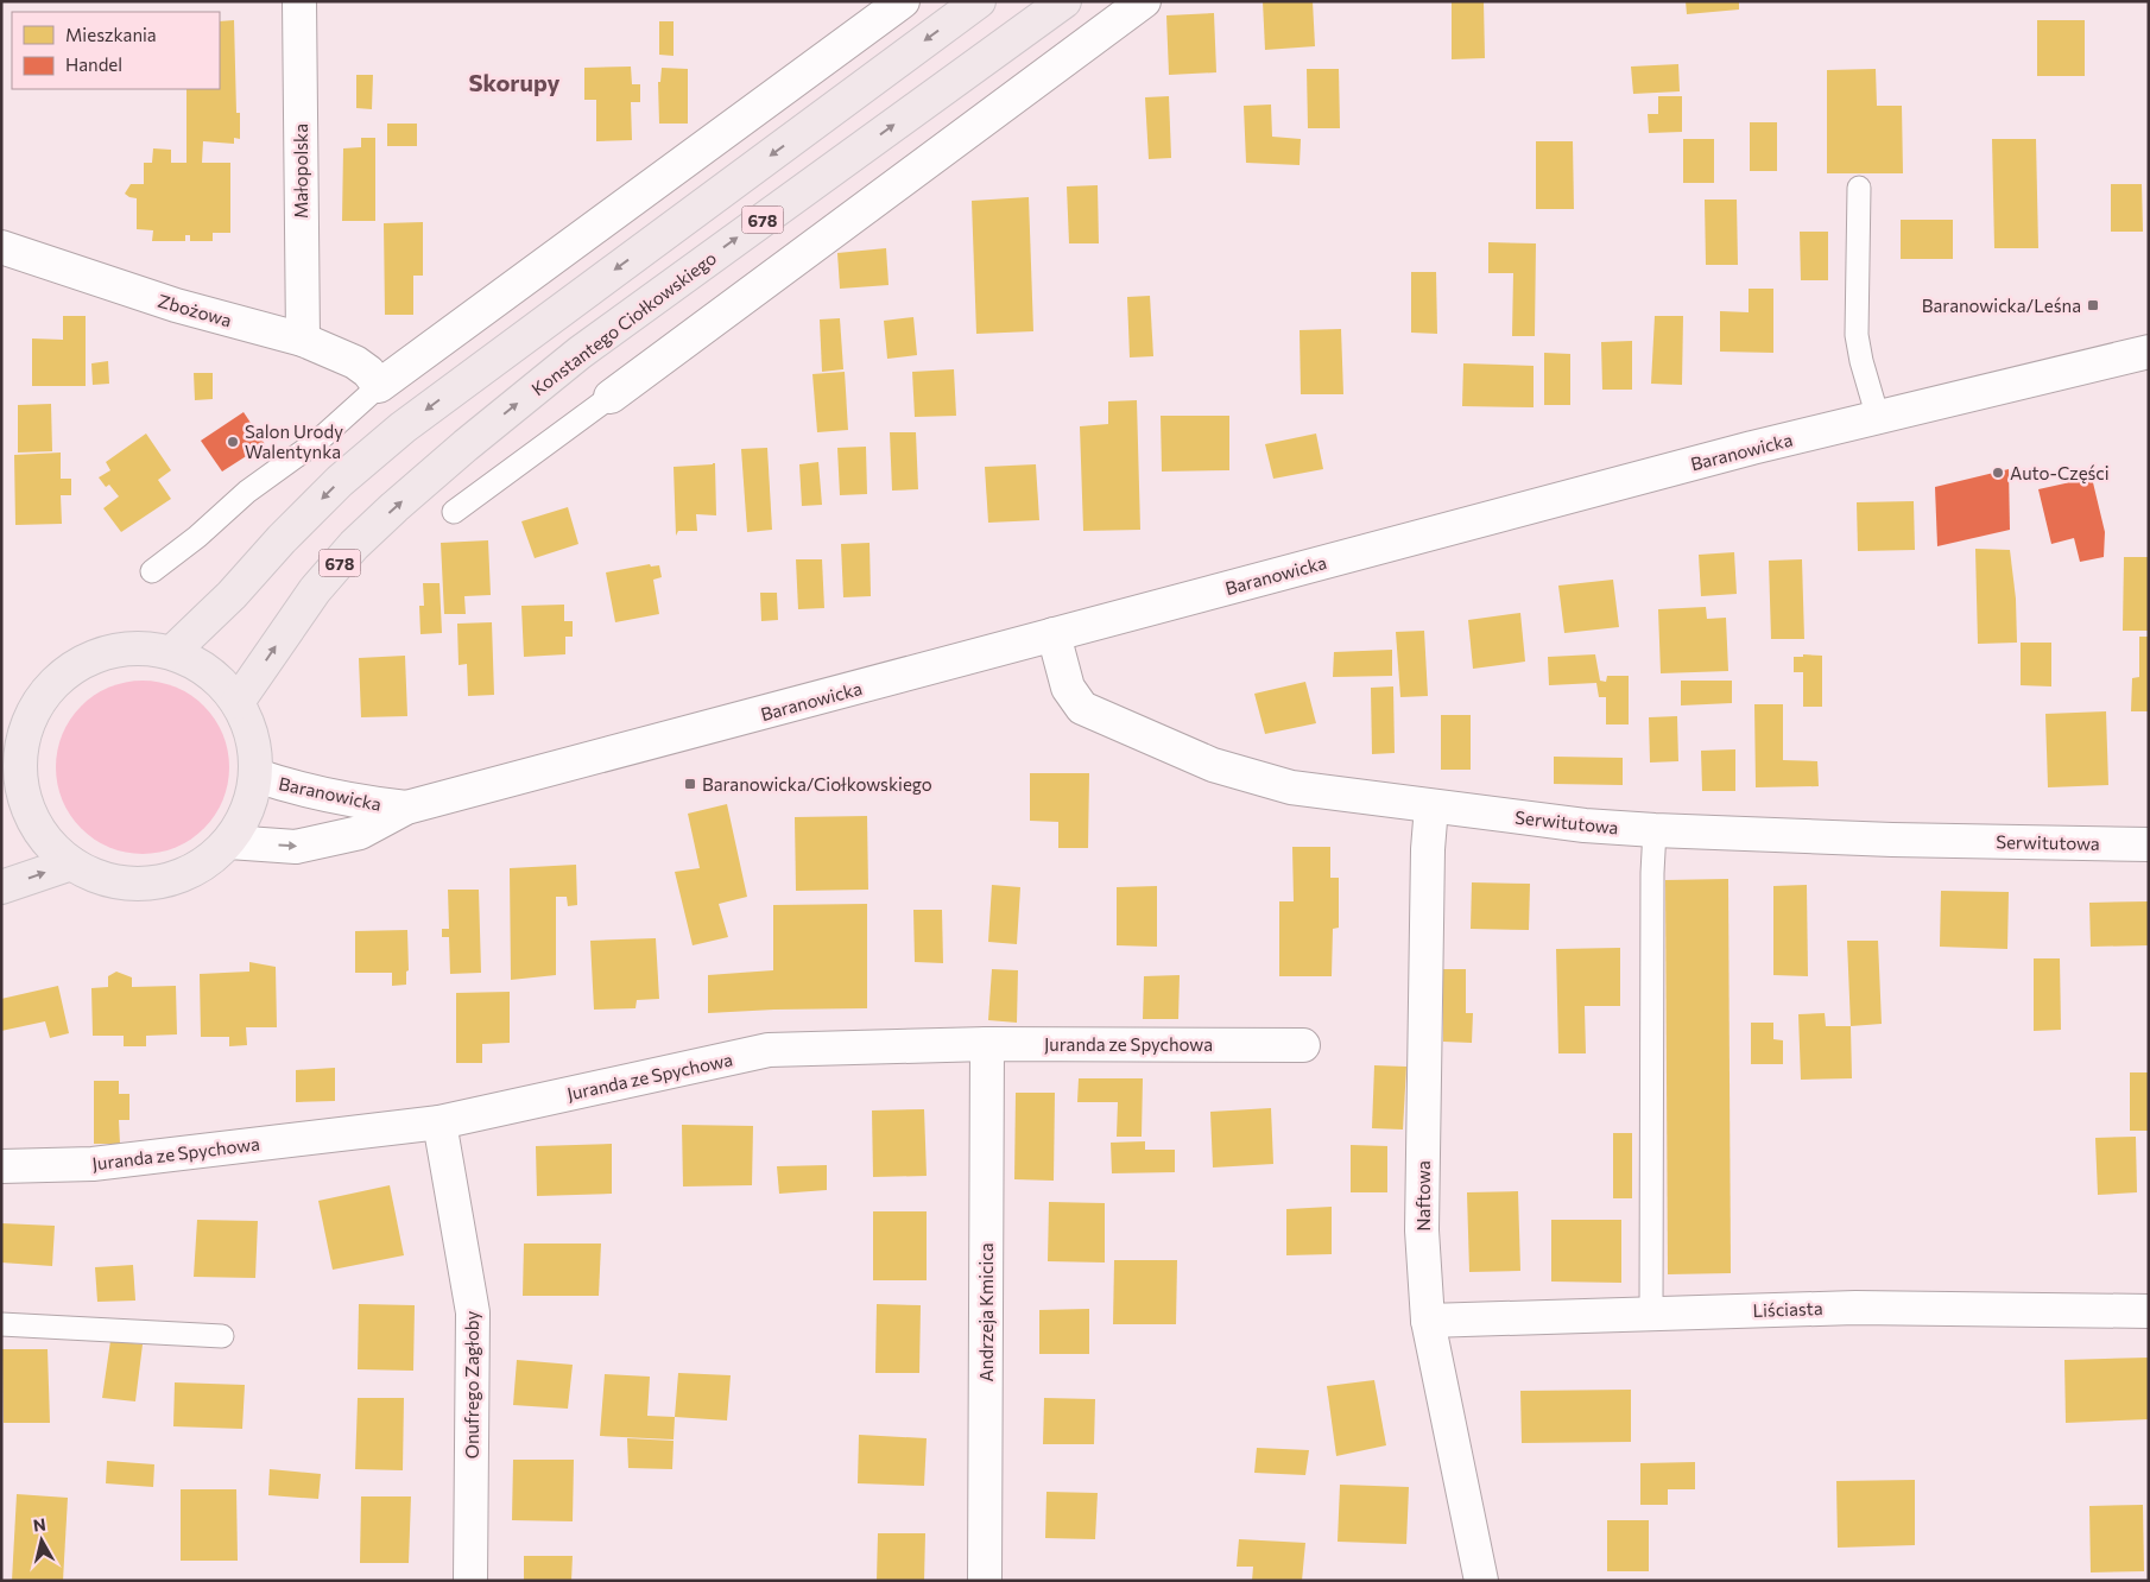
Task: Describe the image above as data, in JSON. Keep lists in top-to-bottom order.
{
  "streets": {
    "highway": ["678", "Konstantego Ciołkowskiego"],
    "street": [
      "Małopolska",
      "Zbożowa",
      "Baranowicka",
      "Serwitutowa",
      "Juranda ze Spychowa",
      "Naftowa",
      "Liściasta",
      "Andrzeja Kmicica",
      "Onufrego Zagłoby"
    ]
  },
  "crossings": [
    ["Małopolska", "Zbożowa"],
    ["Baranowicka", "Serwitutowa"],
    ["Serwitutowa", "Naftowa"],
    ["Juranda ze Spychowa", "Andrzeja Kmicica"],
    ["Juranda ze Spychowa", "Onufrego Zagłoby"],
    ["Naftowa", "Liściasta"]
  ],
  "districts": ["Skorupy"],
  "places": {
    "transit": ["Baranowicka/Leśna", "Baranowicka/Ciołkowskiego"],
    "other": ["Salon Urody Walentynka", "Auto-Części"]
  },
  "legend": ["Mieszkania", "Handel"],
  "north": "top"
}
